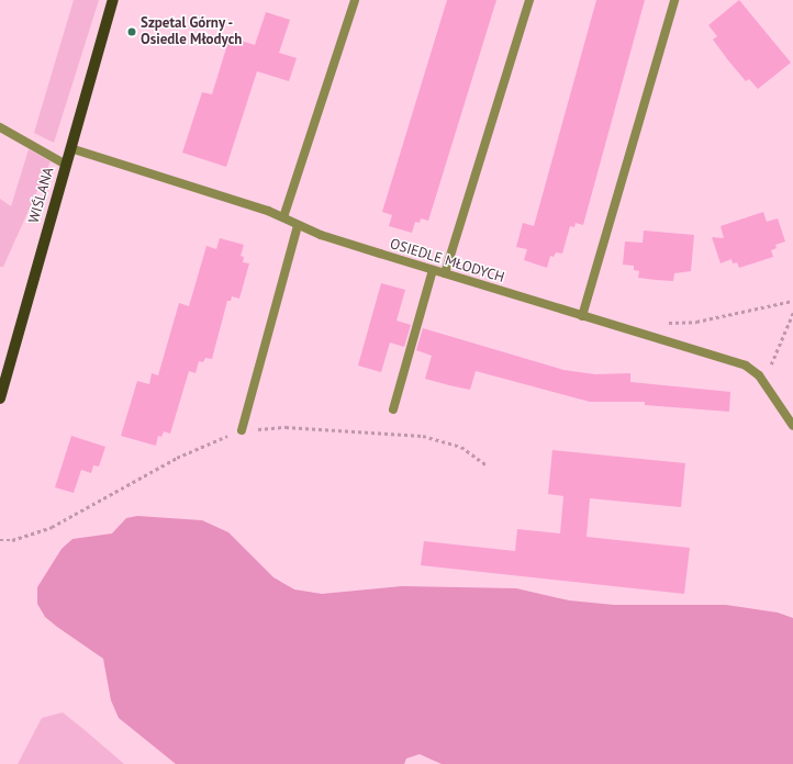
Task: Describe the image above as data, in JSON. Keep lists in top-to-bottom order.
{
  "streets": {
    "main road": ["WIŚLANA"],
    "lane": ["OSIEDLE MŁODYCH"]
  },
  "crossings": [
    ["WIŚLANA", "OSIEDLE MŁODYCH"]
  ],
  "places": ["Szpetal Górny - Osiedle Młodych"]
}
